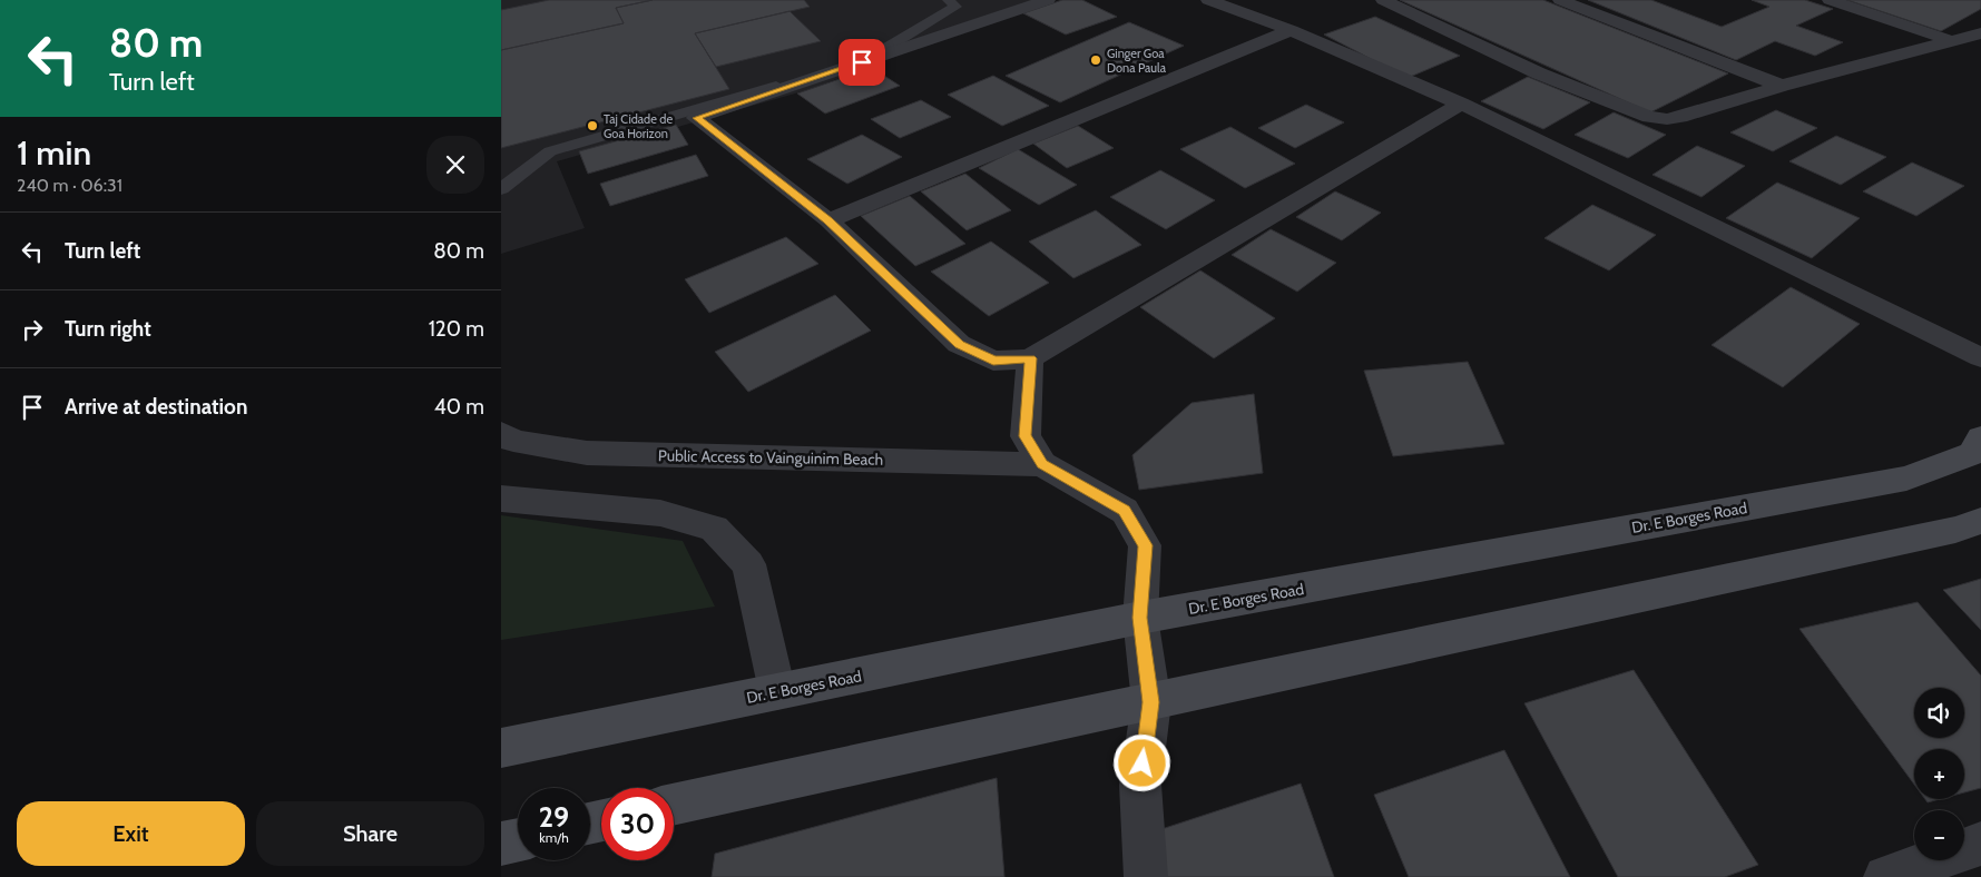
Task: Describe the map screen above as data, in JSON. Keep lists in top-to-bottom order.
{
  "streets": {
    "main road": ["Dr. E Borges Road"],
    "street": ["Public Access to Vainguinim Beach"]
  },
  "places": ["Ginger Goa Dona Paula", "Taj Cidade de Goa Horizon"],
  "page": {
    "turn": ["80 m", "Turn left"],
    "heading": ["1 min", "240 m · 06:31"],
    "list": [
      {
        "name": "Turn left",
        "value": "80 m"
      },
      {
        "name": "Turn right",
        "value": "120 m"
      },
      {
        "name": "Arrive at destination",
        "value": "40 m"
      }
    ],
    "map_buttons": ["+", "−"],
    "speed": "29 km/h",
    "limit": "30",
    "buttons": ["Exit", "Share"]
  }
}
